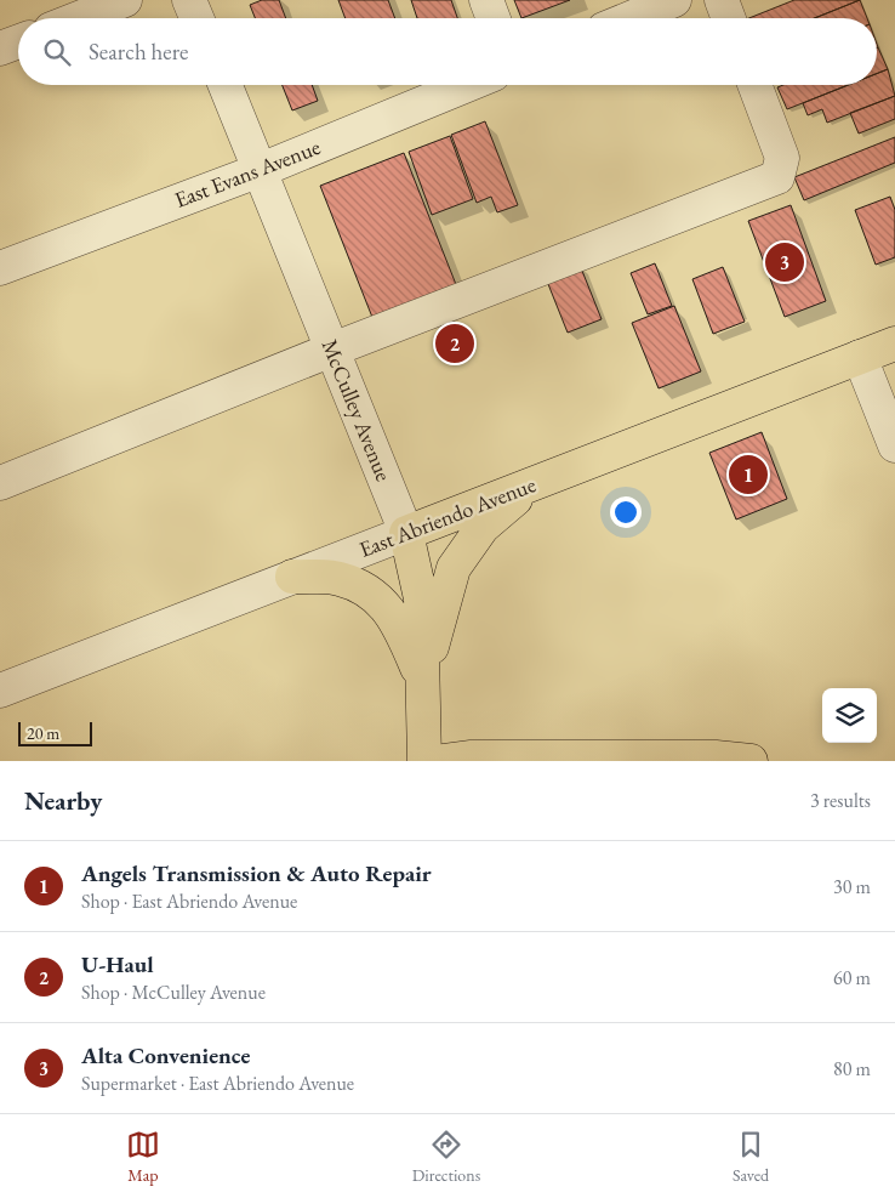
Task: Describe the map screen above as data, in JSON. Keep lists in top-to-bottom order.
{
  "streets": {
    "main road": ["McCulley Avenue", "East Abriendo Avenue"],
    "street": ["East Evans Avenue"]
  },
  "crossings": [
    ["East Evans Avenue", "McCulley Avenue"],
    ["McCulley Avenue", "East Abriendo Avenue"]
  ],
  "scale_bar": "20 m",
  "page": {
    "search": "Search here",
    "pins": ["3", "2", "1"],
    "scale": "20 m",
    "heading": ["Nearby", "3 results"],
    "list": [
      {
        "mark": "1",
        "name": "Angels Transmission & Auto Repair",
        "note": "Shop · East Abriendo Avenue",
        "value": "30 m"
      },
      {
        "mark": "2",
        "name": "U-Haul",
        "note": "Shop · McCulley Avenue",
        "value": "60 m"
      },
      {
        "mark": "3",
        "name": "Alta Convenience",
        "note": "Supermarket · East Abriendo Avenue",
        "value": "80 m"
      }
    ],
    "nav": ["Map", "Directions", "Saved"]
  }
}
